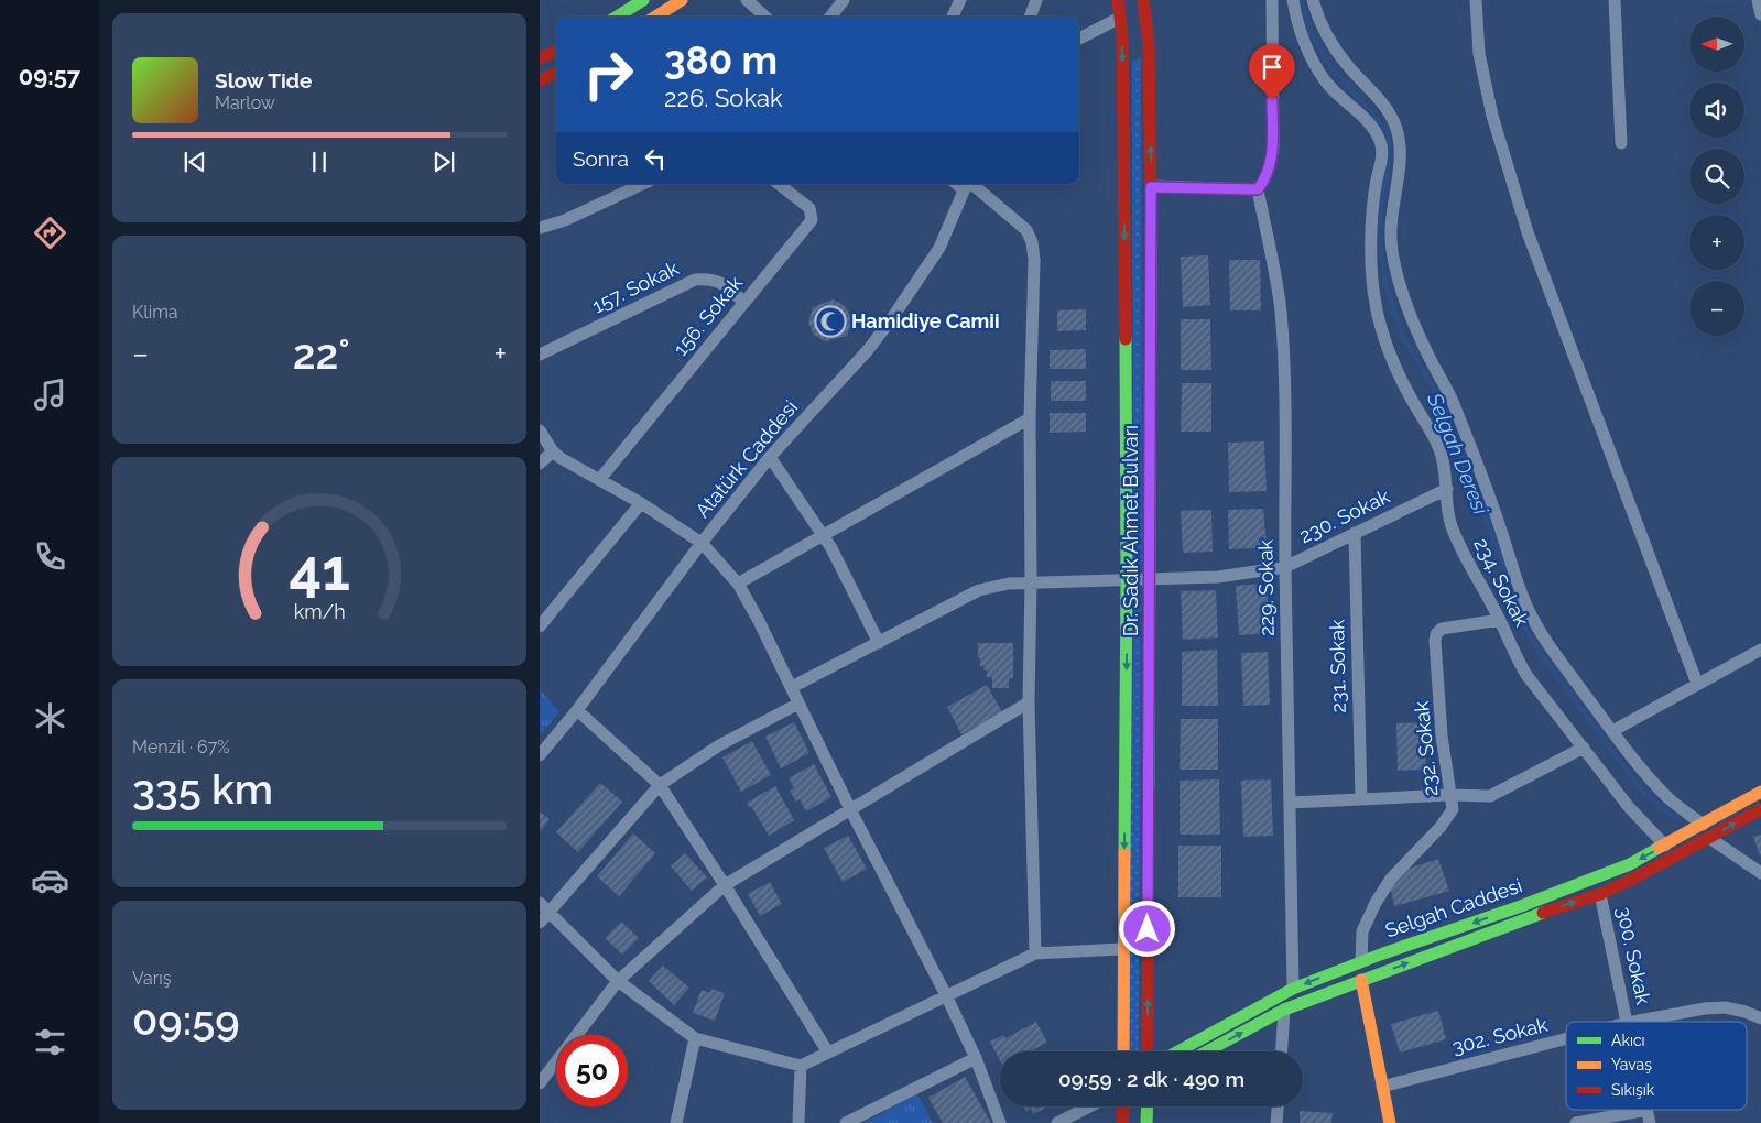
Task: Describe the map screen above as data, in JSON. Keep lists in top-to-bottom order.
{
  "streets": {
    "main road": ["Dr. Sadık Ahmet Bulvarı", "Selgah Caddesi"],
    "street": [
      "157. Sokak",
      "156. Sokak",
      "Atatürk Caddesi",
      "230. Sokak",
      "234. Sokak",
      "229. Sokak",
      "231. Sokak",
      "232. Sokak",
      "300. Sokak",
      "302. Sokak"
    ]
  },
  "crossings": [
    ["157. Sokak", "156. Sokak"],
    ["230. Sokak", "Dr. Sadık Ahmet Bulvarı"],
    ["230. Sokak", "234. Sokak"],
    ["230. Sokak", "229. Sokak"],
    ["230. Sokak", "231. Sokak"],
    ["234. Sokak", "232. Sokak"],
    ["234. Sokak", "Selgah Caddesi"],
    ["229. Sokak", "Selgah Caddesi"],
    ["232. Sokak", "Selgah Caddesi"],
    ["Selgah Caddesi", "300. Sokak"]
  ],
  "water": ["Selgah Deresi"],
  "places": {
    "mosque": ["Hamidiye Camii"]
  },
  "legend": ["Akıcı", "Yavaş", "Sıkışık"],
  "north": "left",
  "page": {
    "tabs": "09:57",
    "map_buttons": ["+", "−"],
    "turn": ["380 m", "226. Sokak"],
    "song": ["Slow Tide", "Marlow"],
    "then": "Sonra",
    "tile": [
      "Klima",
      ["Menzil · 67%", "335 km"],
      ["Varış", "09:59"]
    ],
    "heat": ["−", "22°", "+"],
    "limit": "50",
    "trip": "09:59 · 2 dk · 490 m",
    "gauge": ["41", "km/h"]
  }
}
